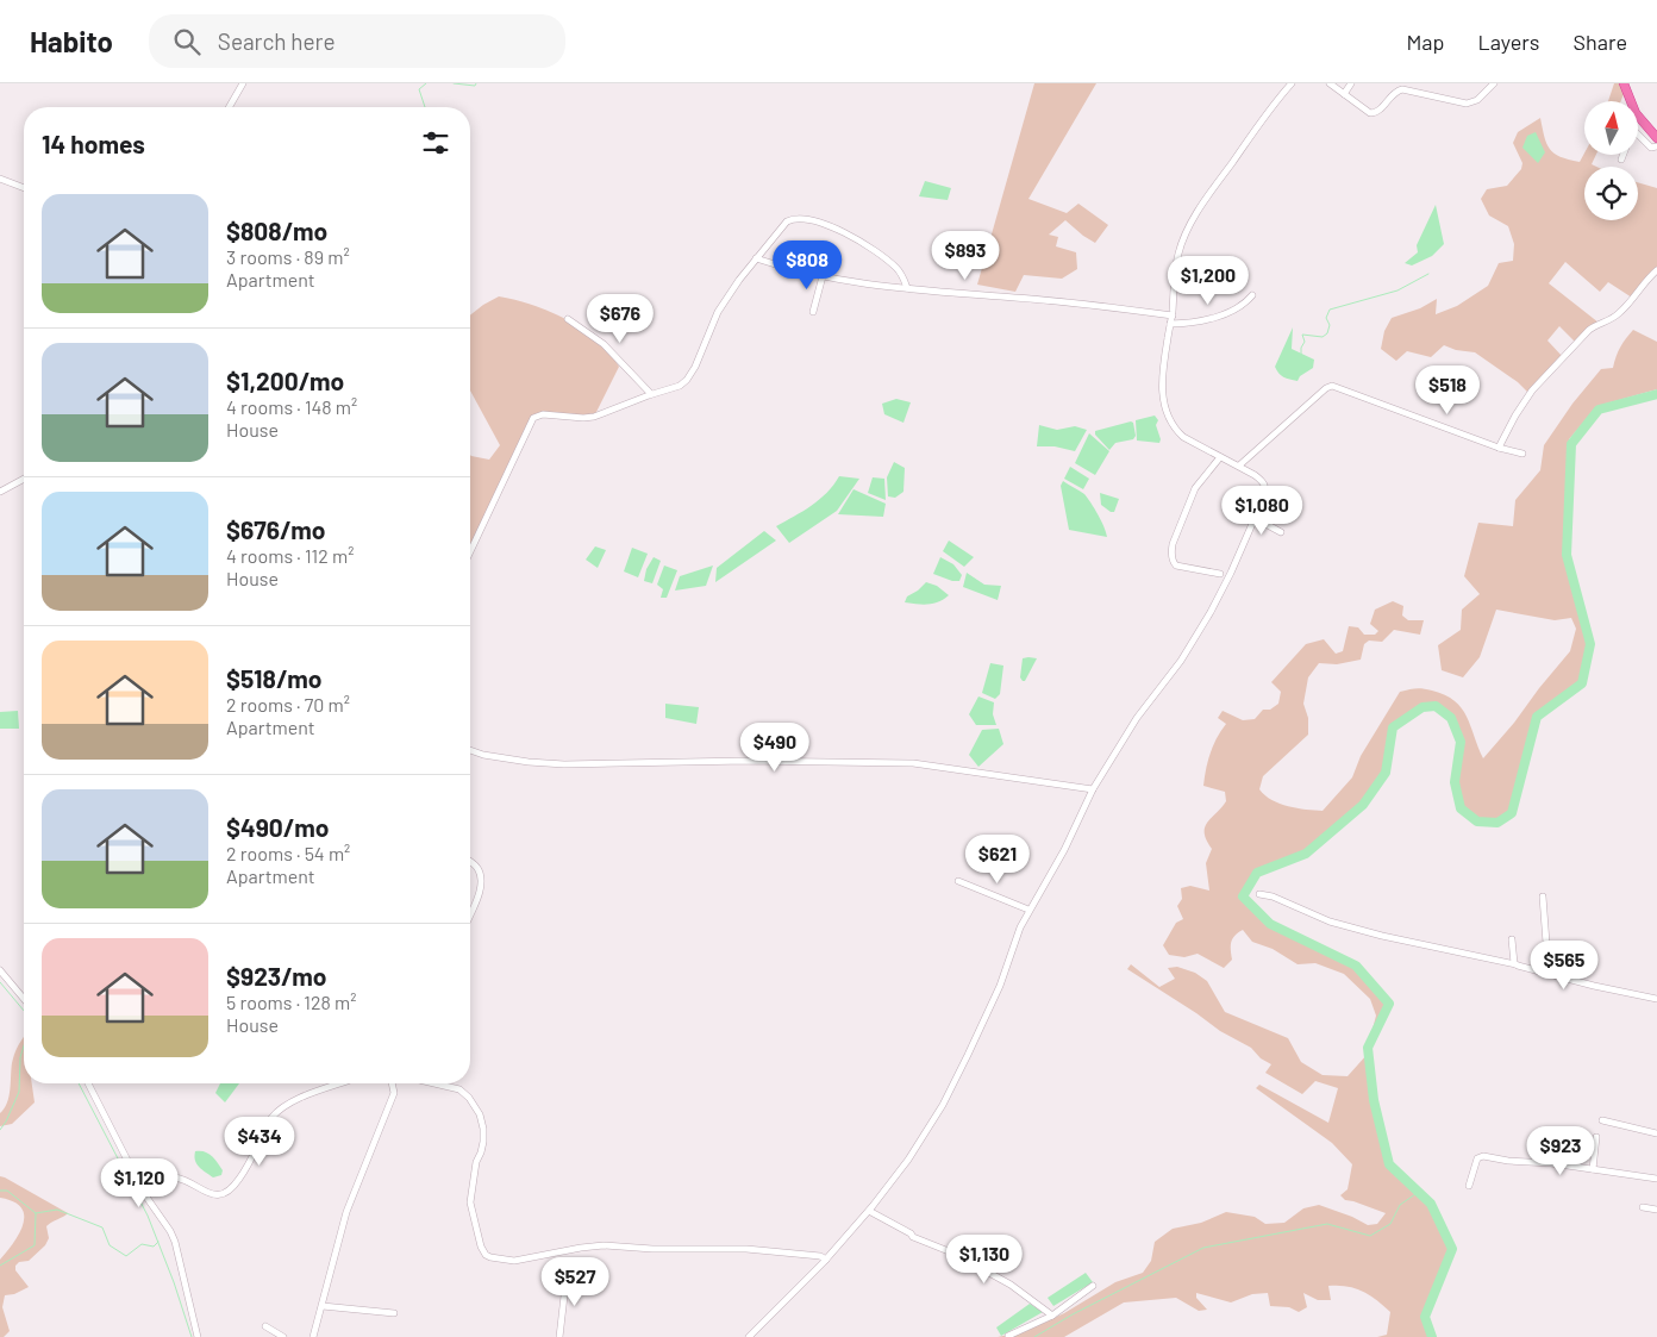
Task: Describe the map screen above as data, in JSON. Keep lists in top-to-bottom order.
{
  "north": "top",
  "page": {
    "header": "Habito",
    "search": "Search here",
    "nav": ["Map", "Layers", "Share"],
    "heading": "14 homes",
    "list": [
      {
        "name": "$808/mo",
        "note": "3 rooms · 89 m² · Apartment"
      },
      {
        "name": "$1,200/mo",
        "note": "4 rooms · 148 m² · House"
      },
      {
        "name": "$676/mo",
        "note": "4 rooms · 112 m² · House"
      },
      {
        "name": "$518/mo",
        "note": "2 rooms · 70 m² · Apartment"
      },
      {
        "name": "$490/mo",
        "note": "2 rooms · 54 m² · Apartment"
      },
      {
        "name": "$923/mo",
        "note": "5 rooms · 128 m² · House"
      }
    ],
    "price": [
      "$893",
      "$808",
      "$1,200",
      "$676",
      "$518",
      "$1,080",
      "$490",
      "$621",
      "$565",
      "$434",
      "$923",
      "$1,120",
      "$1,130",
      "$527"
    ]
  }
}
